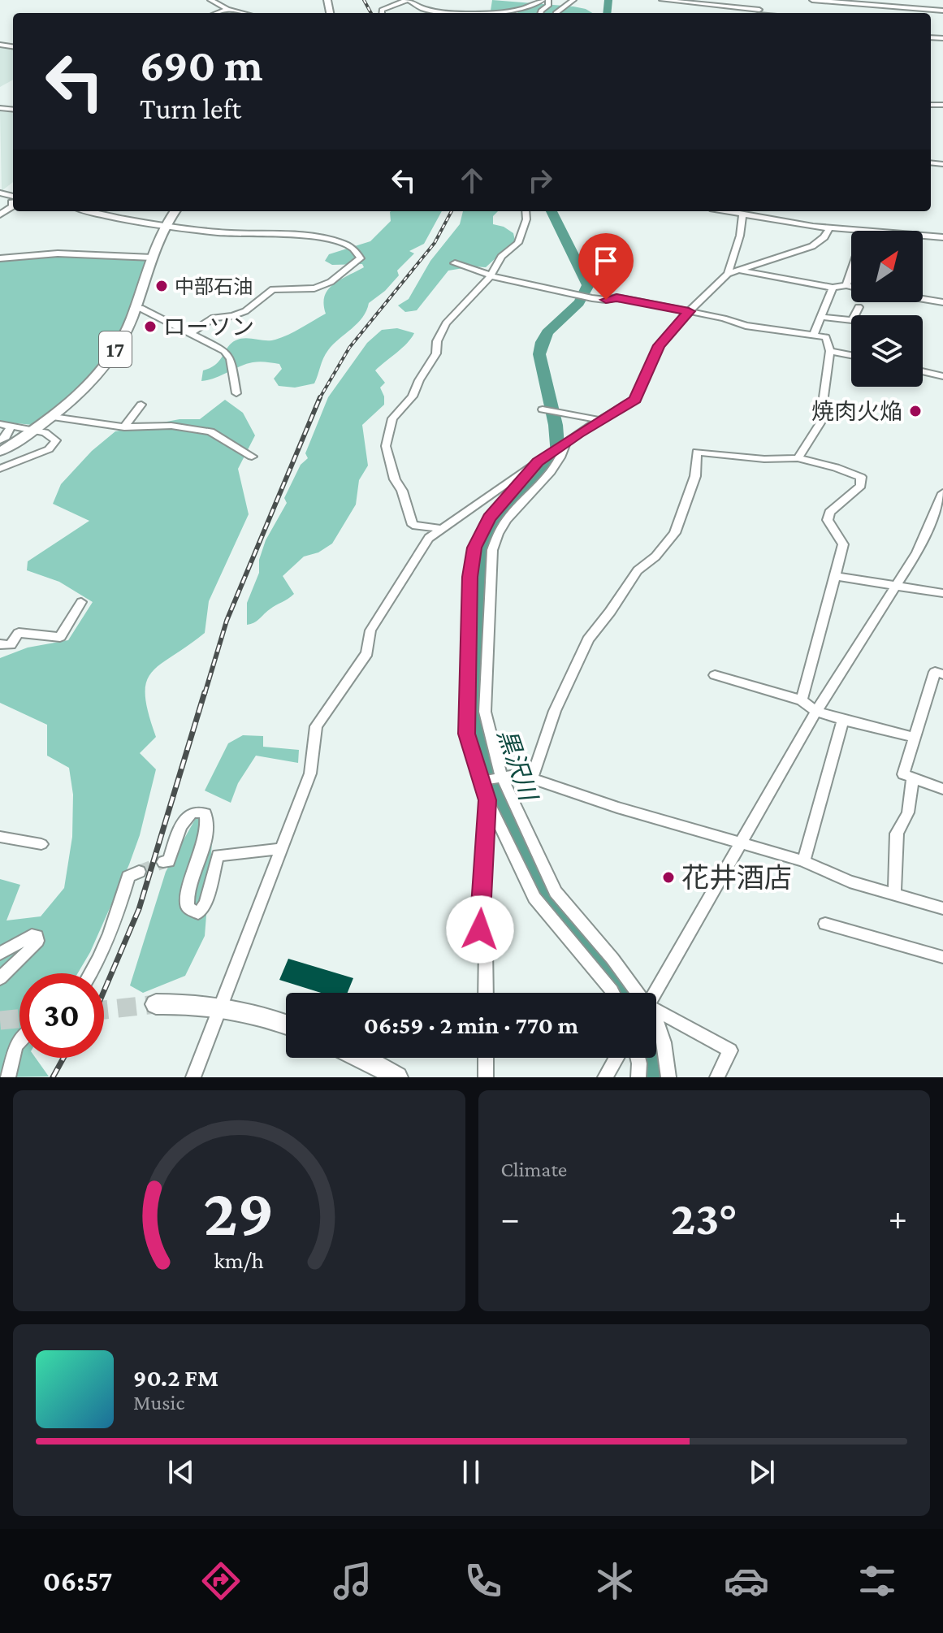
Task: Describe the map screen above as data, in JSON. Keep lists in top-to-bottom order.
{
  "streets": {
    "main road": ["17"]
  },
  "water": ["黒沢川"],
  "places": [
    "中部石油",
    "ローソン",
    "焼肉火焔",
    "花井酒店"
  ],
  "north": "top right",
  "page": {
    "turn": ["690 m", "Turn left"],
    "limit": "30",
    "trip": "06:59 · 2 min · 770 m",
    "tile": "Climate",
    "heat": ["−", "23°", "+"],
    "song": ["90.2 FM", "Music"],
    "tabs": "06:57",
    "gauge": ["29", "km/h"]
  }
}
